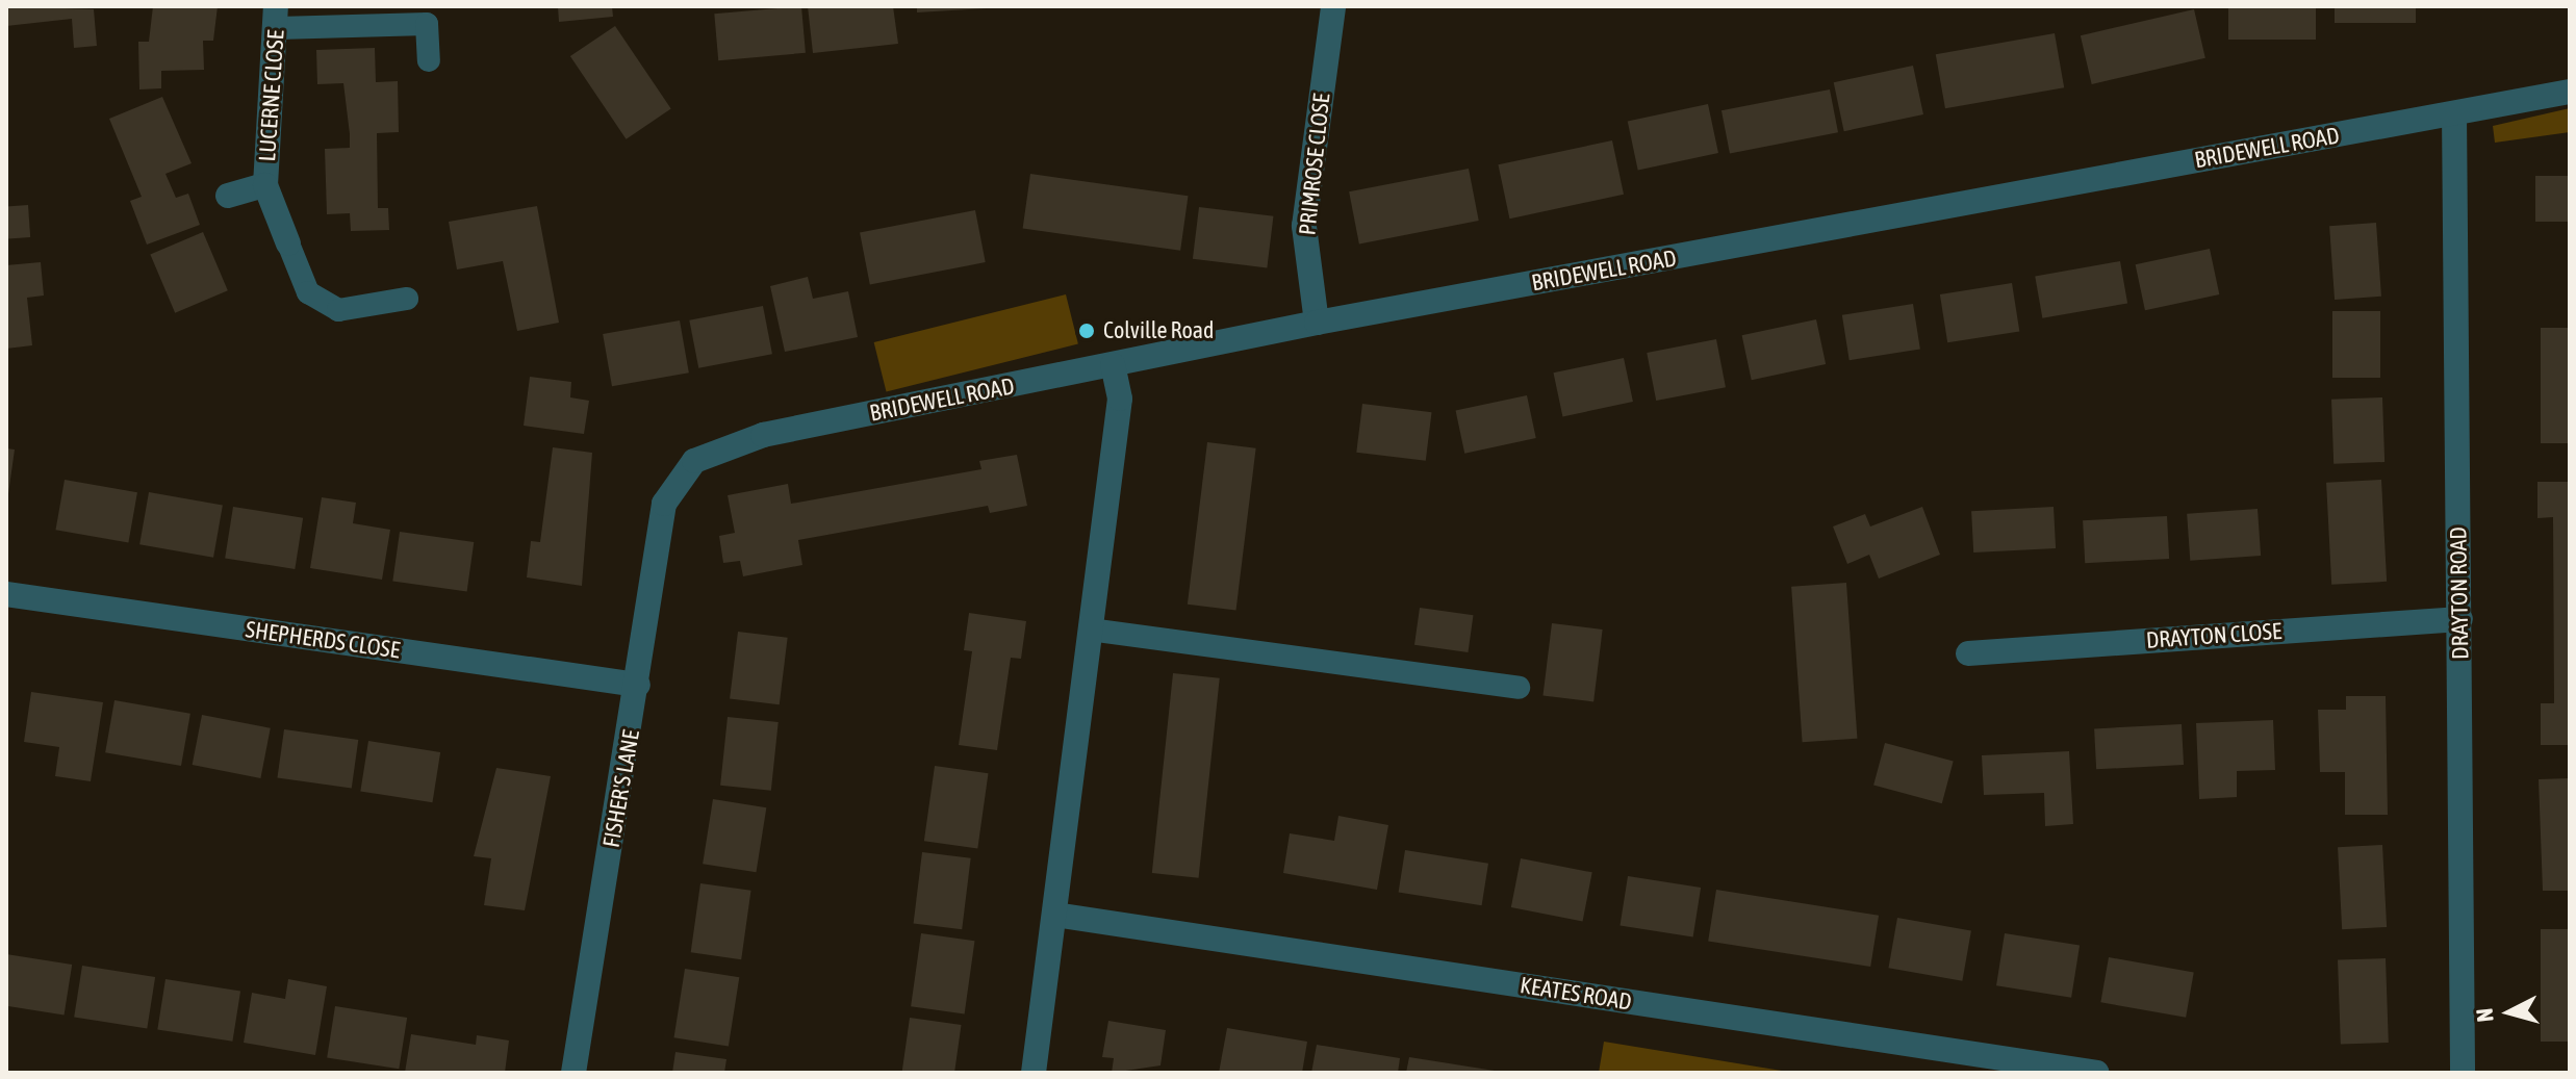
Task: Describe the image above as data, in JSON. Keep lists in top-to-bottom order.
{
  "streets": {
    "street": [
      "LUCERNE CLOSE",
      "BRIDEWELL ROAD",
      "PRIMROSE CLOSE",
      "DRAYTON ROAD",
      "DRAYTON CLOSE",
      "SHEPHERDS CLOSE",
      "FISHER'S LANE",
      "KEATES ROAD"
    ]
  },
  "crossings": [
    ["BRIDEWELL ROAD", "PRIMROSE CLOSE"],
    ["BRIDEWELL ROAD", "DRAYTON ROAD"],
    ["BRIDEWELL ROAD", "FISHER'S LANE"],
    ["DRAYTON ROAD", "DRAYTON CLOSE"],
    ["SHEPHERDS CLOSE", "FISHER'S LANE"]
  ],
  "places": ["Colville Road"],
  "north": "left"
}
